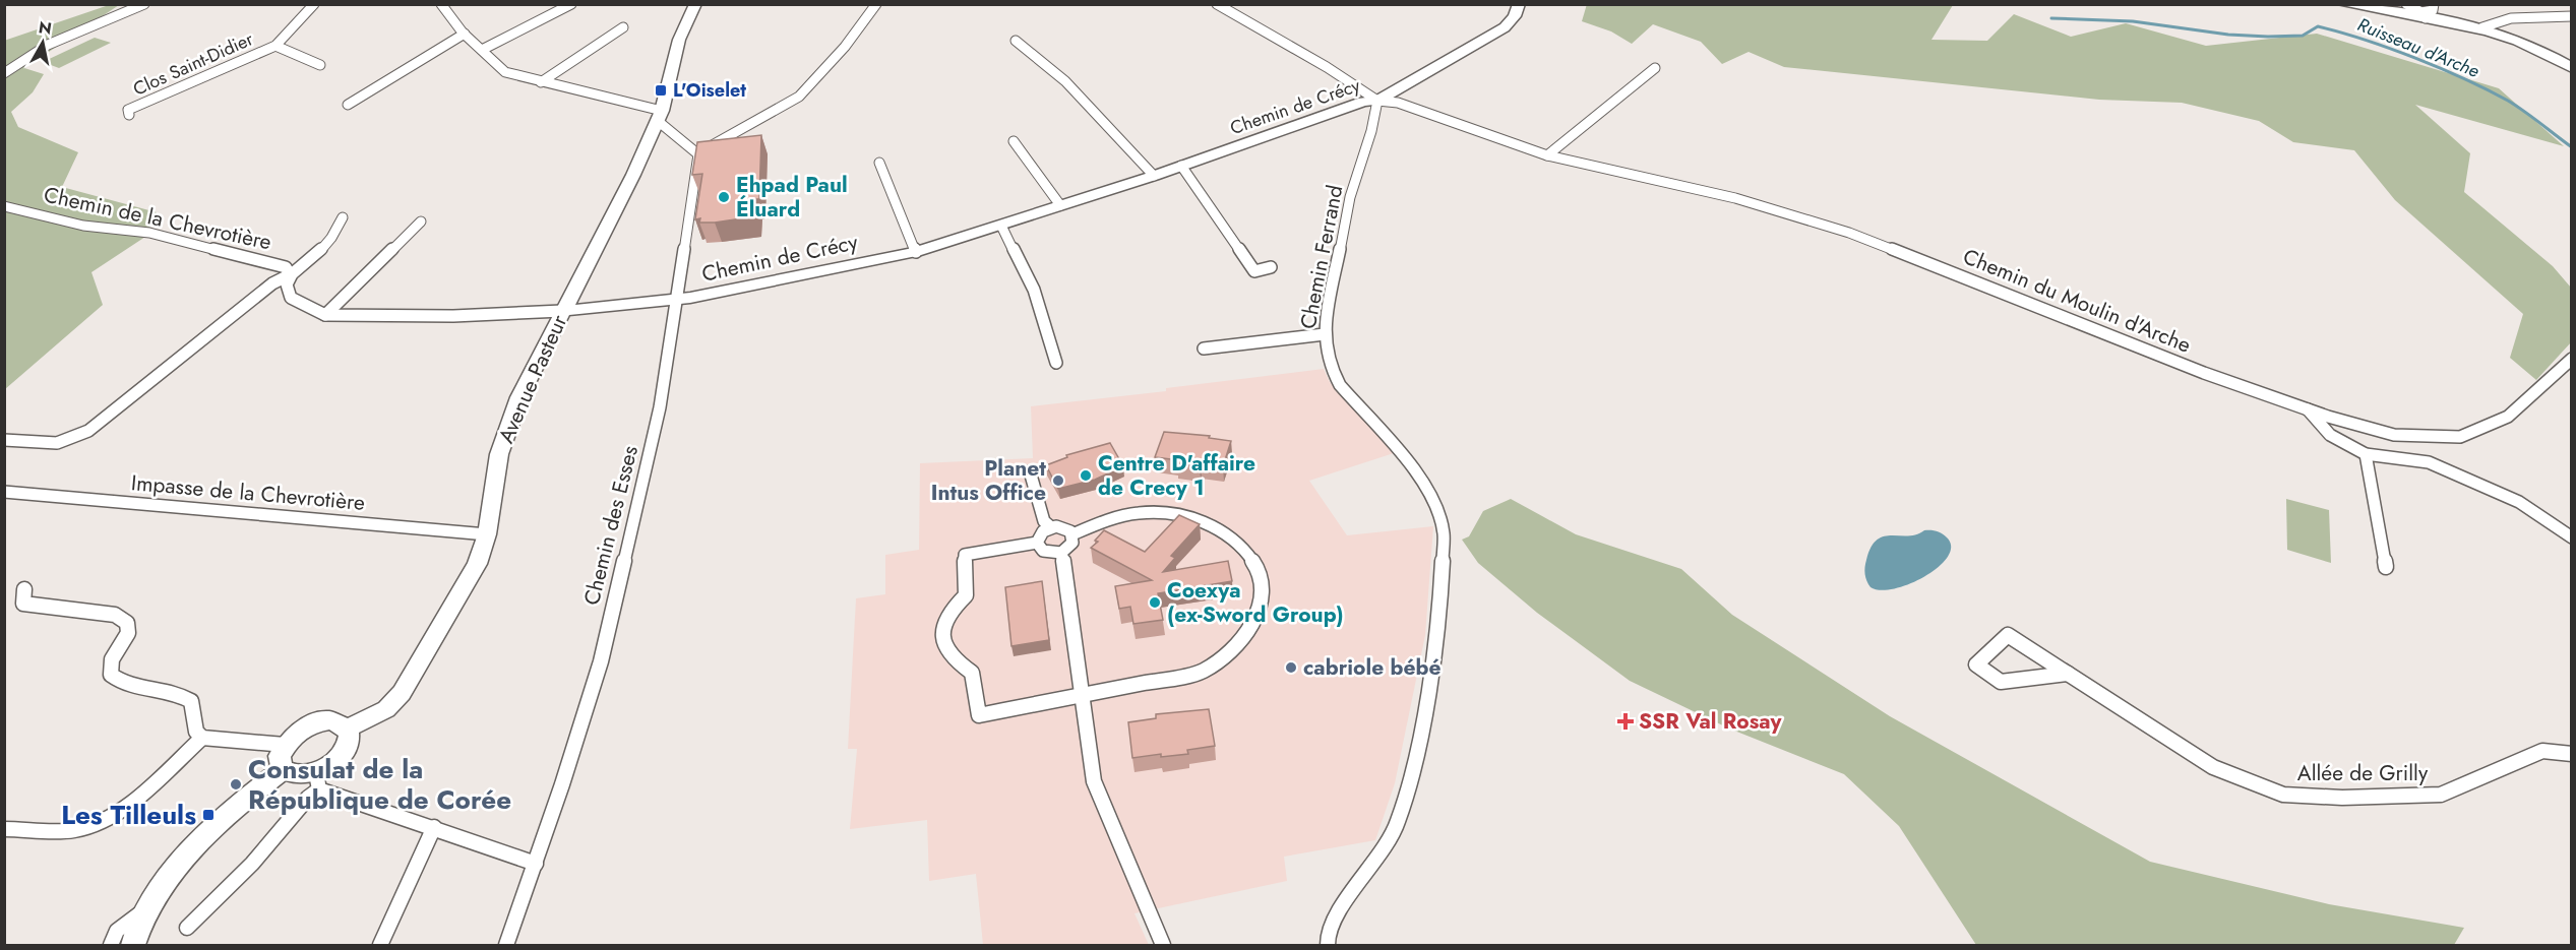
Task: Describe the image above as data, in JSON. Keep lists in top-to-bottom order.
{
  "streets": {
    "street": [
      "Clos Saint-Didier",
      "Chemin de Crécy",
      "Chemin de la Chevrotière",
      "Chemin Ferrand",
      "Chemin du Moulin d'Arche",
      "Avenue Pasteur",
      "Impasse de la Chevrotière",
      "Chemin des Esses",
      "Allée de Grilly"
    ]
  },
  "crossings": [
    ["Chemin de Crécy", "Chemin de la Chevrotière"],
    ["Chemin de Crécy", "Chemin Ferrand"],
    ["Chemin de Crécy", "Chemin du Moulin d'Arche"],
    ["Chemin de Crécy", "Avenue Pasteur"],
    ["Chemin de Crécy", "Chemin des Esses"],
    ["Chemin de la Chevrotière", "Avenue Pasteur"],
    ["Chemin Ferrand", "Chemin du Moulin d'Arche"],
    ["Avenue Pasteur", "Impasse de la Chevrotière"]
  ],
  "water": ["Ruisseau d'Arche"],
  "places": {
    "transit": ["L'Oiselet", "Les Tilleuls"],
    "other": [
      "Ehpad Paul Éluard",
      "Centre D'affaire de Crecy 1",
      "Planet Intus Office",
      "Coexya (ex-Sword Group)",
      "cabriole bébé",
      "Consulat de la République de Corée"
    ],
    "health": ["SSR Val Rosay"]
  },
  "north": "top"
}
